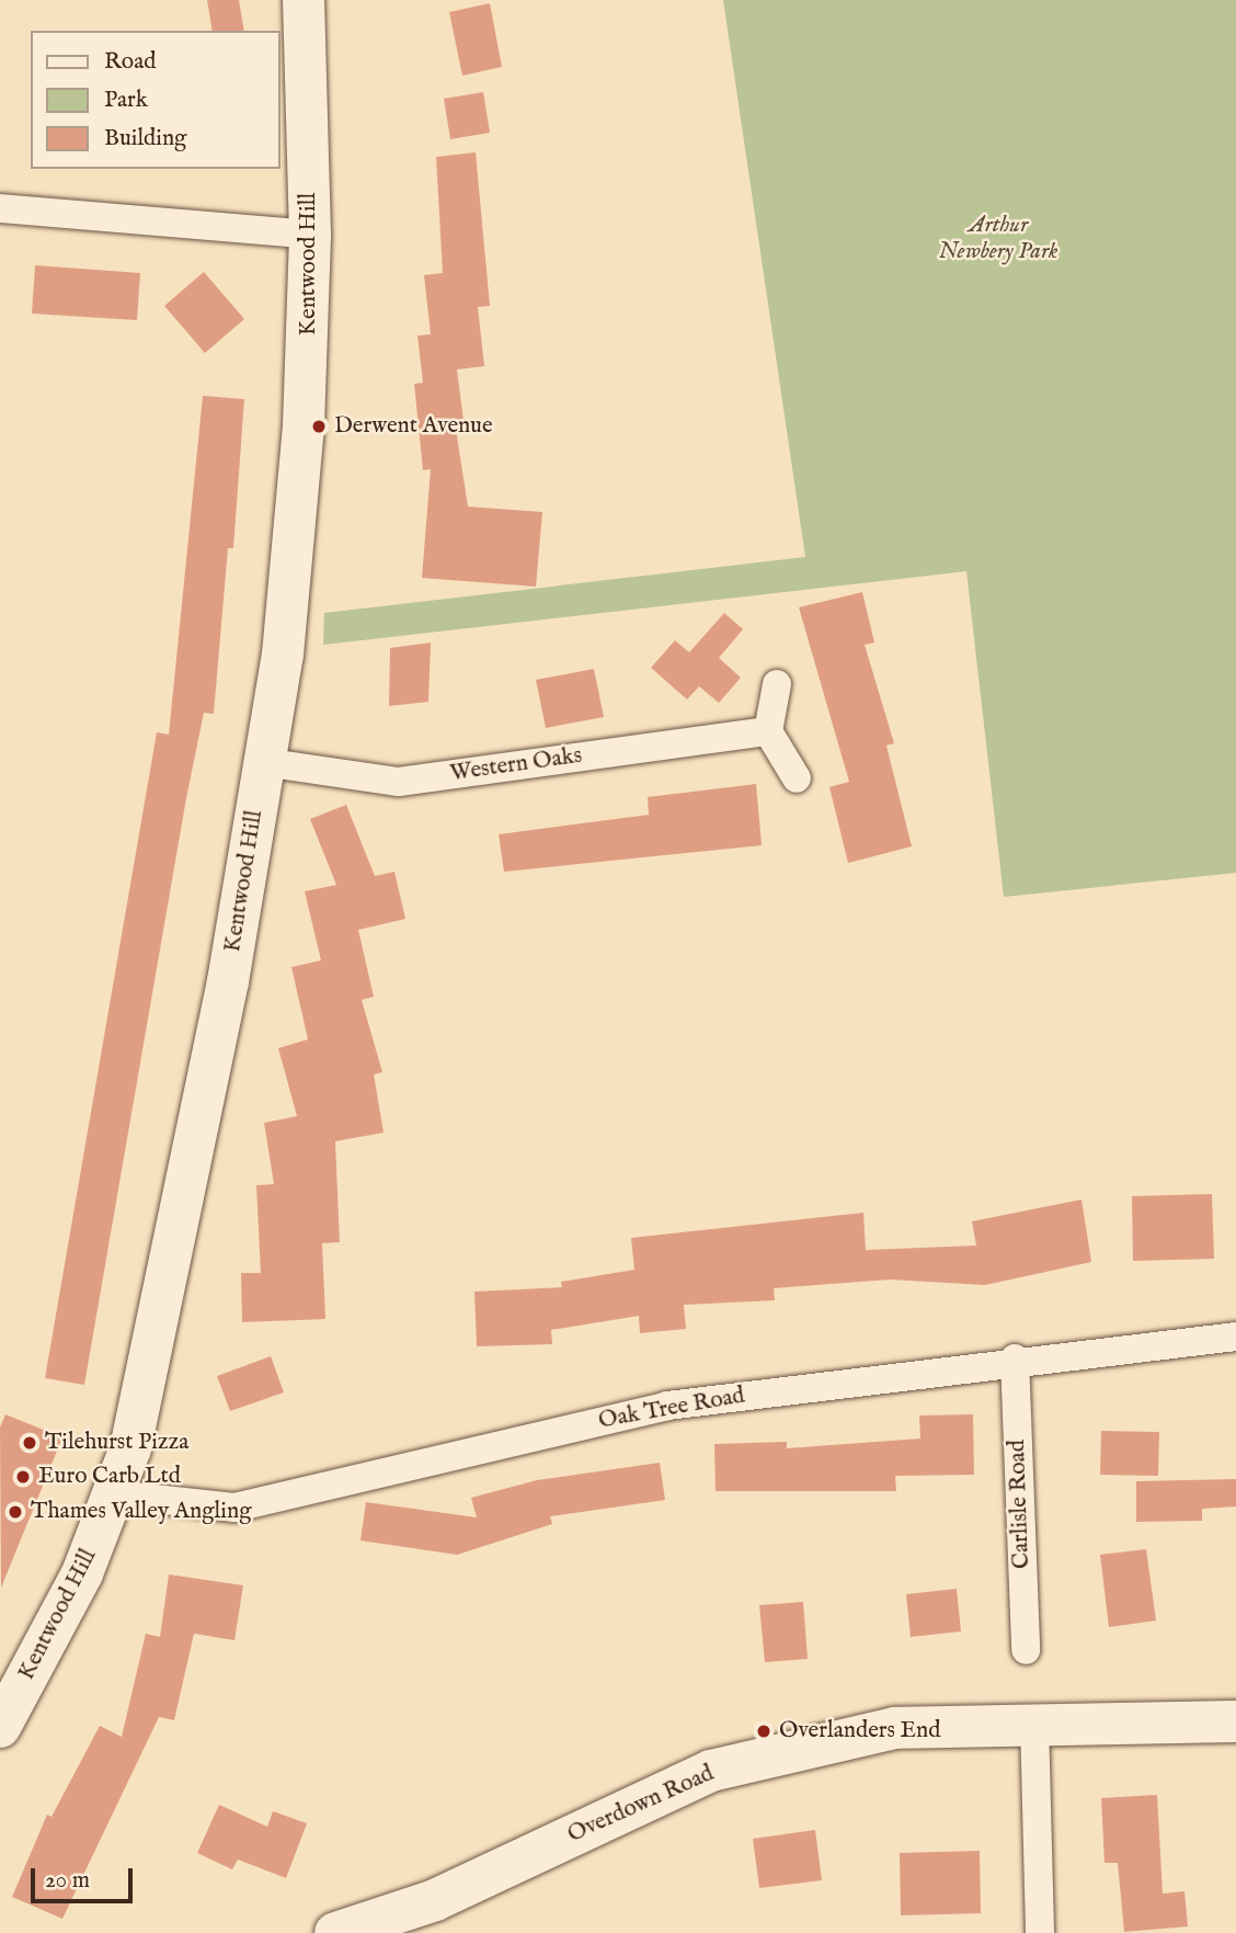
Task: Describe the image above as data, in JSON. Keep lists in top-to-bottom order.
{
  "streets": {
    "street": [
      "Kentwood Hill",
      "Western Oaks",
      "Oak Tree Road",
      "Carlisle Road",
      "Overdown Road"
    ]
  },
  "crossings": [
    ["Kentwood Hill", "Western Oaks"],
    ["Kentwood Hill", "Oak Tree Road"],
    ["Oak Tree Road", "Carlisle Road"]
  ],
  "parks": ["Arthur Newbery Park"],
  "places": [
    "Derwent Avenue",
    "Tilehurst Pizza",
    "Euro Carb Ltd",
    "Thames Valley Angling",
    "Overlanders End"
  ],
  "legend": ["Road", "Park", "Building"],
  "scale_bar": "20 m"
}
